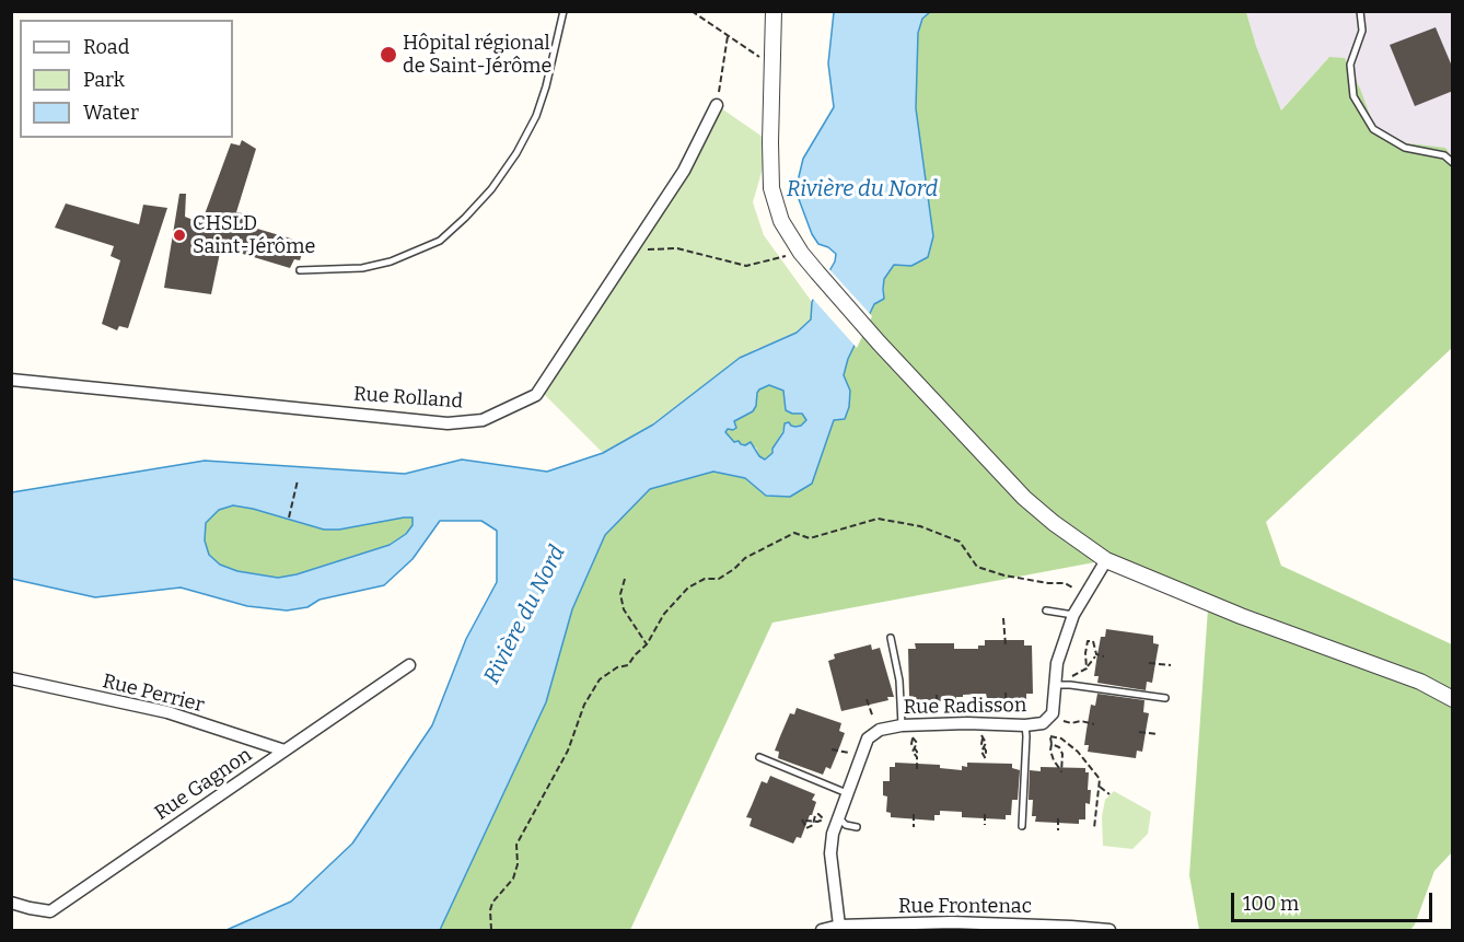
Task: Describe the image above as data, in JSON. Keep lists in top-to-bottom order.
{
  "streets": {
    "street": [
      "Rue Rolland",
      "Rue Perrier",
      "Rue Radisson",
      "Rue Gagnon",
      "Rue Frontenac"
    ]
  },
  "crossings": [
    ["Rue Perrier", "Rue Gagnon"],
    ["Rue Radisson", "Rue Frontenac"]
  ],
  "water": ["Rivière du Nord"],
  "places": ["Hôpital régional de Saint-Jérôme", "CHSLD Saint-Jérôme"],
  "legend": ["Road", "Park", "Water"],
  "scale_bar": "100 m"
}
